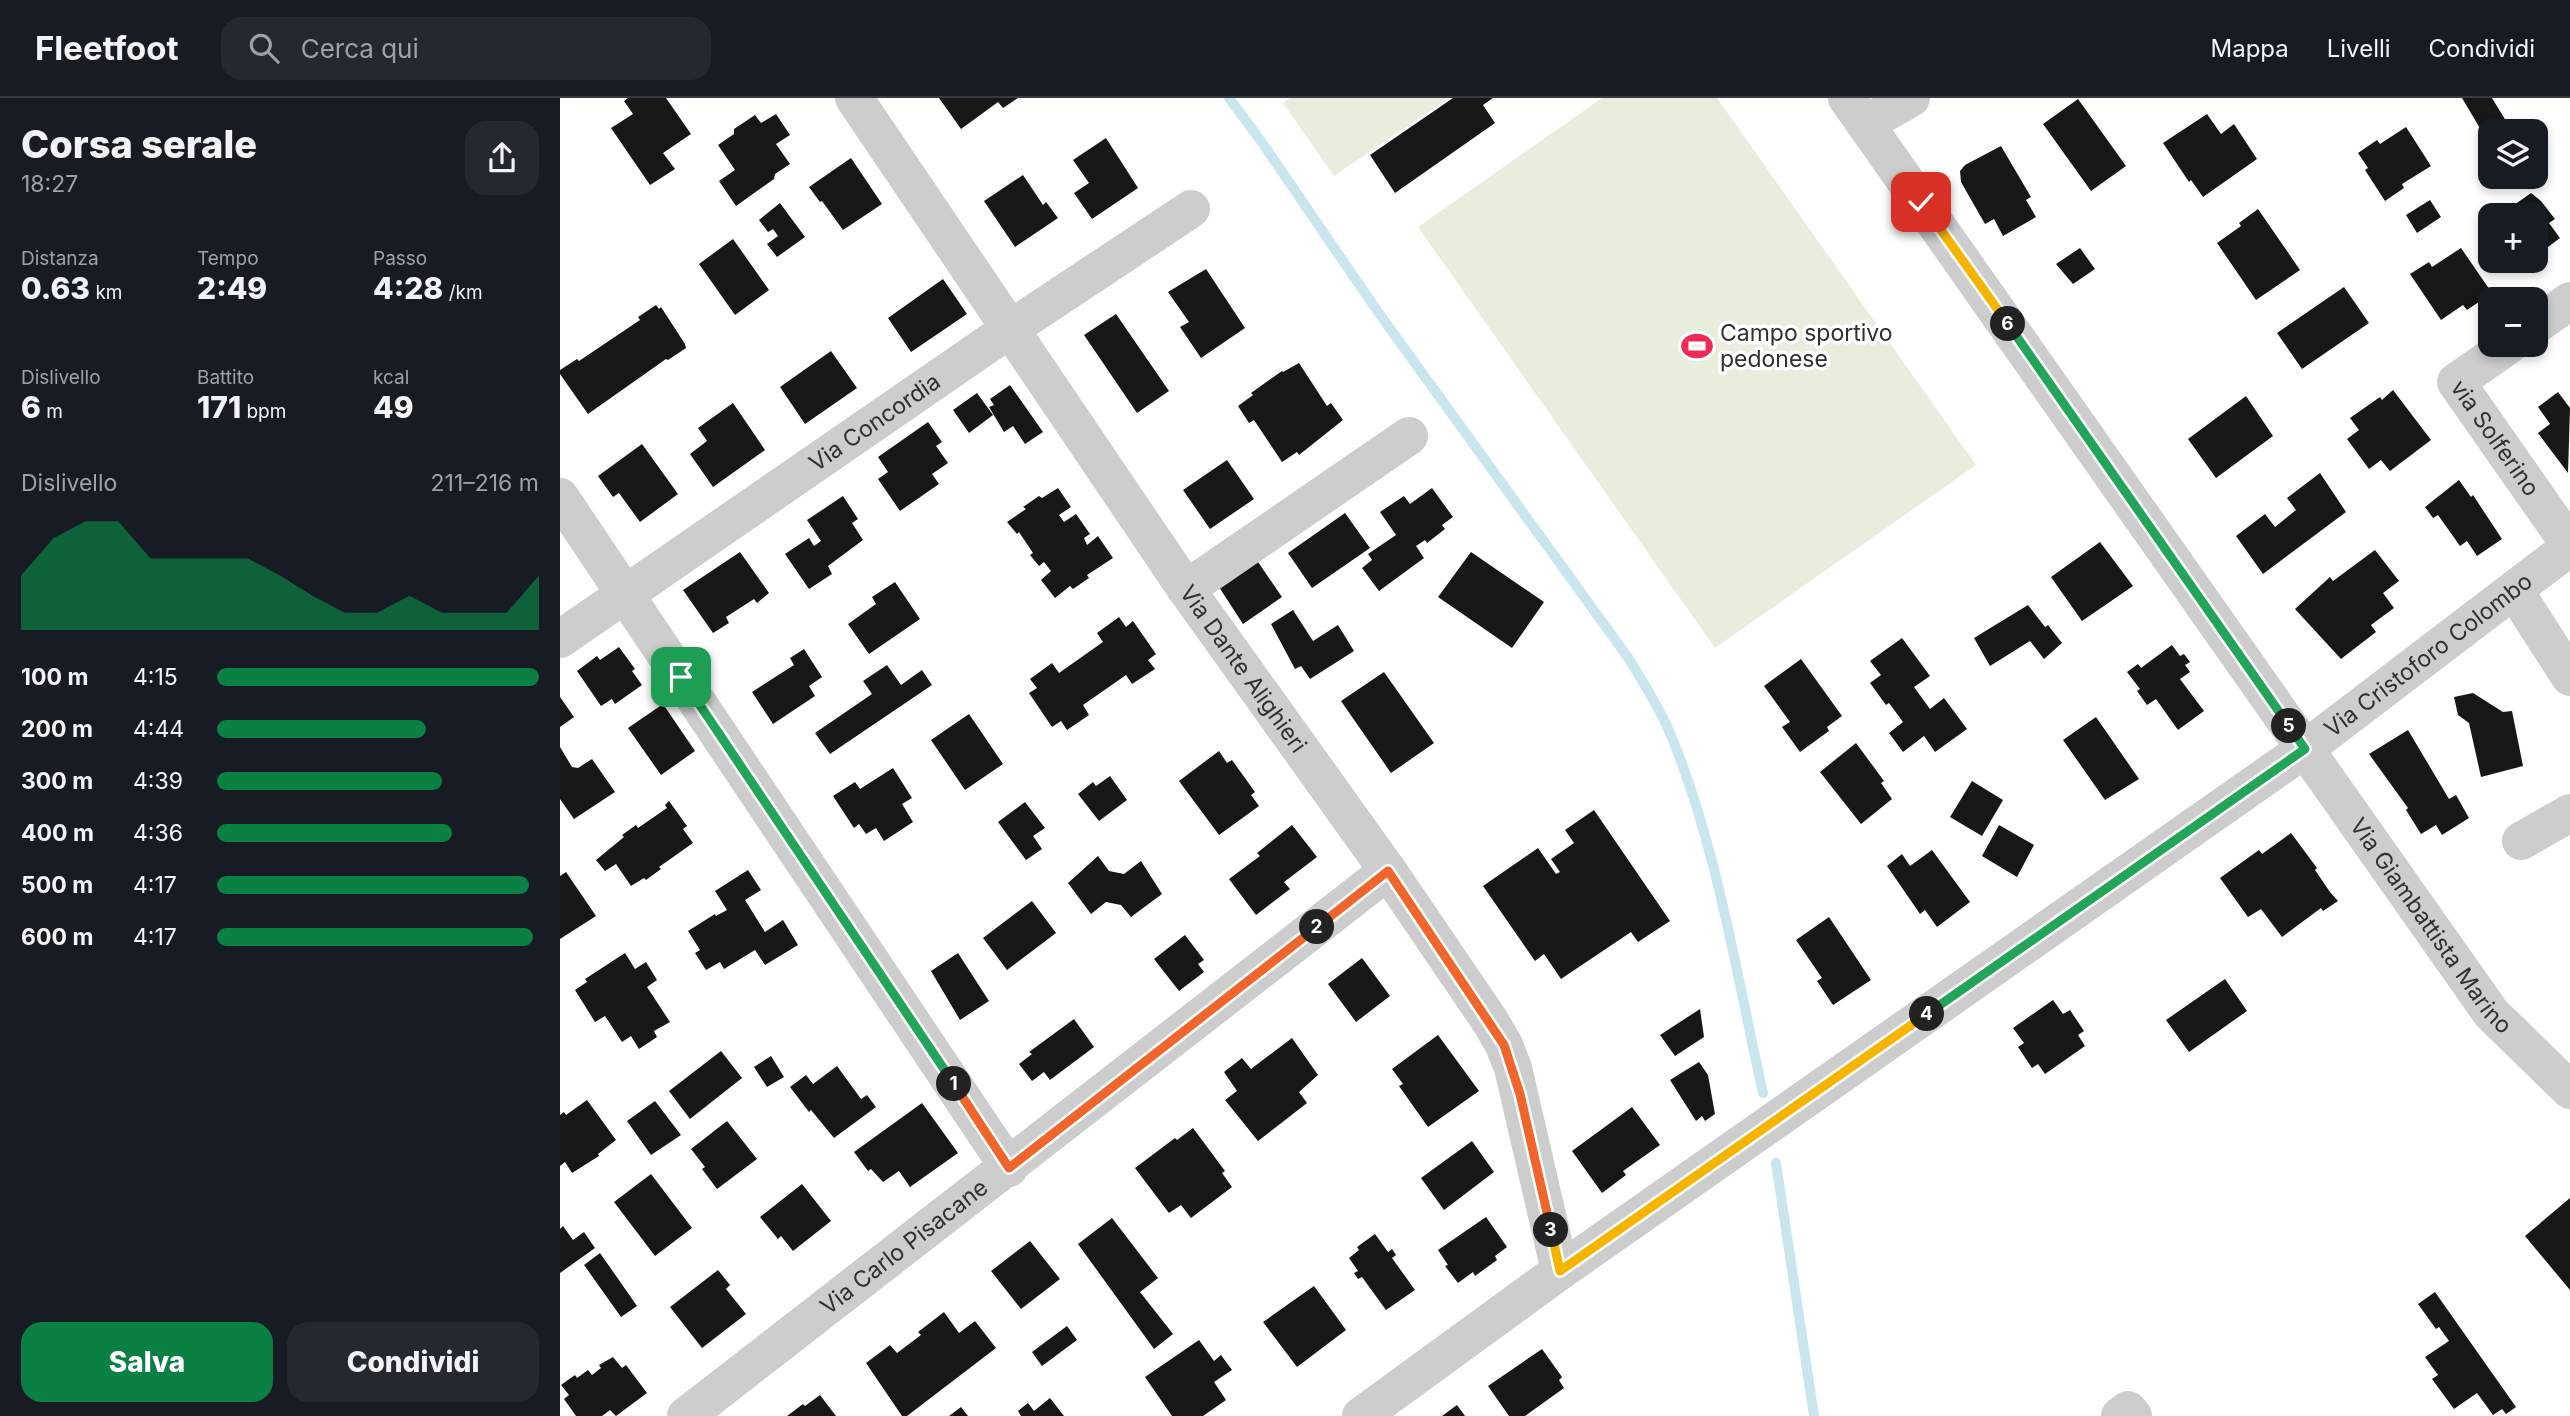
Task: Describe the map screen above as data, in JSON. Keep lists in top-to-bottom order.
{
  "streets": {
    "street": [
      "Via Concordia",
      "via Solferino",
      "Via Cristoforo Colombo",
      "Via Dante Alighieri",
      "Via Giambattista Marino",
      "Via Carlo Pisacane"
    ]
  },
  "crossings": [
    ["Via Concordia", "Via Dante Alighieri"],
    ["via Solferino", "Via Cristoforo Colombo"],
    ["Via Cristoforo Colombo", "Via Dante Alighieri"],
    ["Via Cristoforo Colombo", "Via Giambattista Marino"],
    ["Via Dante Alighieri", "Via Carlo Pisacane"]
  ],
  "places": {
    "sports": ["Campo sportivo pedonese"]
  },
  "page": {
    "header": "Fleetfoot",
    "search": "Cerca qui",
    "nav": ["Mappa", "Livelli", "Condividi"],
    "heading": ["Corsa serale", "18:27"],
    "map_buttons": ["+", "−"],
    "stats": [
      ["Distanza", "0.63 km"],
      ["Tempo", "2:49"],
      ["Passo", "4:28 /km"],
      ["Dislivello", "6 m"],
      ["Battito", "171 bpm"],
      ["kcal", "49"]
    ],
    "pins": [
      "6",
      "5",
      "2",
      "4",
      "1",
      "3"
    ],
    "chart": ["Dislivello", "211–216 m"],
    "list": [
      {
        "name": "100 m",
        "note": "4:15"
      },
      {
        "name": "200 m",
        "note": "4:44"
      },
      {
        "name": "300 m",
        "note": "4:39"
      },
      {
        "name": "400 m",
        "note": "4:36"
      },
      {
        "name": "500 m",
        "note": "4:17"
      },
      {
        "name": "600 m",
        "note": "4:17"
      }
    ],
    "buttons": ["Salva", "Condividi"]
  }
}
